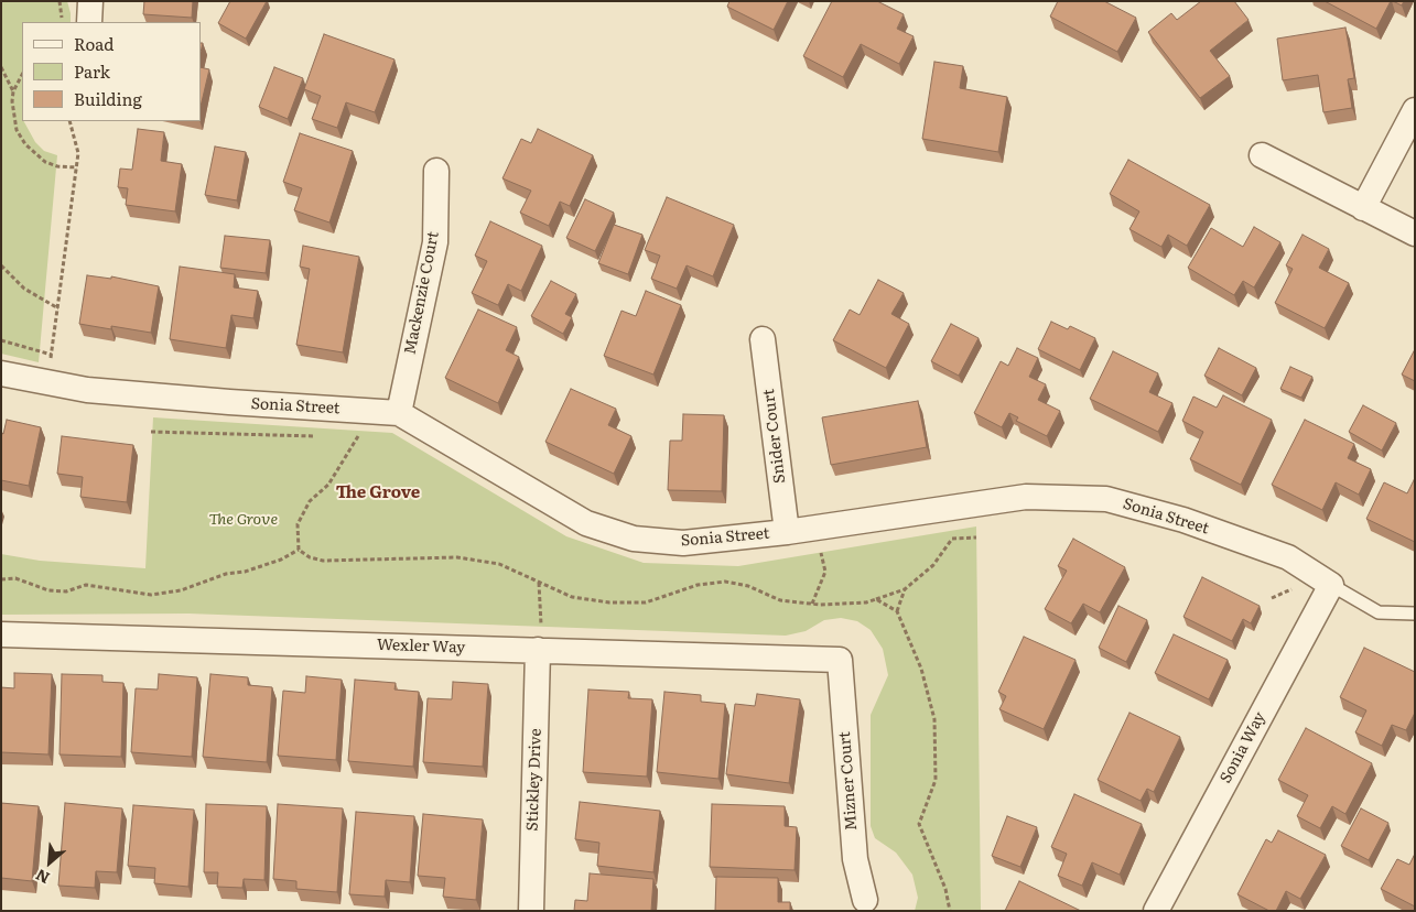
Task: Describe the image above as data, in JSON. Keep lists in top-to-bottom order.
{
  "streets": {
    "street": [
      "Mackenzie Court",
      "Sonia Street",
      "Snider Court",
      "Wexler Way",
      "Sonia Way",
      "Stickley Drive",
      "Mizner Court"
    ]
  },
  "crossings": [
    ["Mackenzie Court", "Sonia Street"],
    ["Sonia Street", "Snider Court"],
    ["Sonia Street", "Sonia Way"],
    ["Wexler Way", "Stickley Drive"],
    ["Wexler Way", "Mizner Court"]
  ],
  "districts": ["The Grove"],
  "parks": ["The Grove"],
  "legend": ["Road", "Park", "Building"],
  "north": "bottom left"
}
